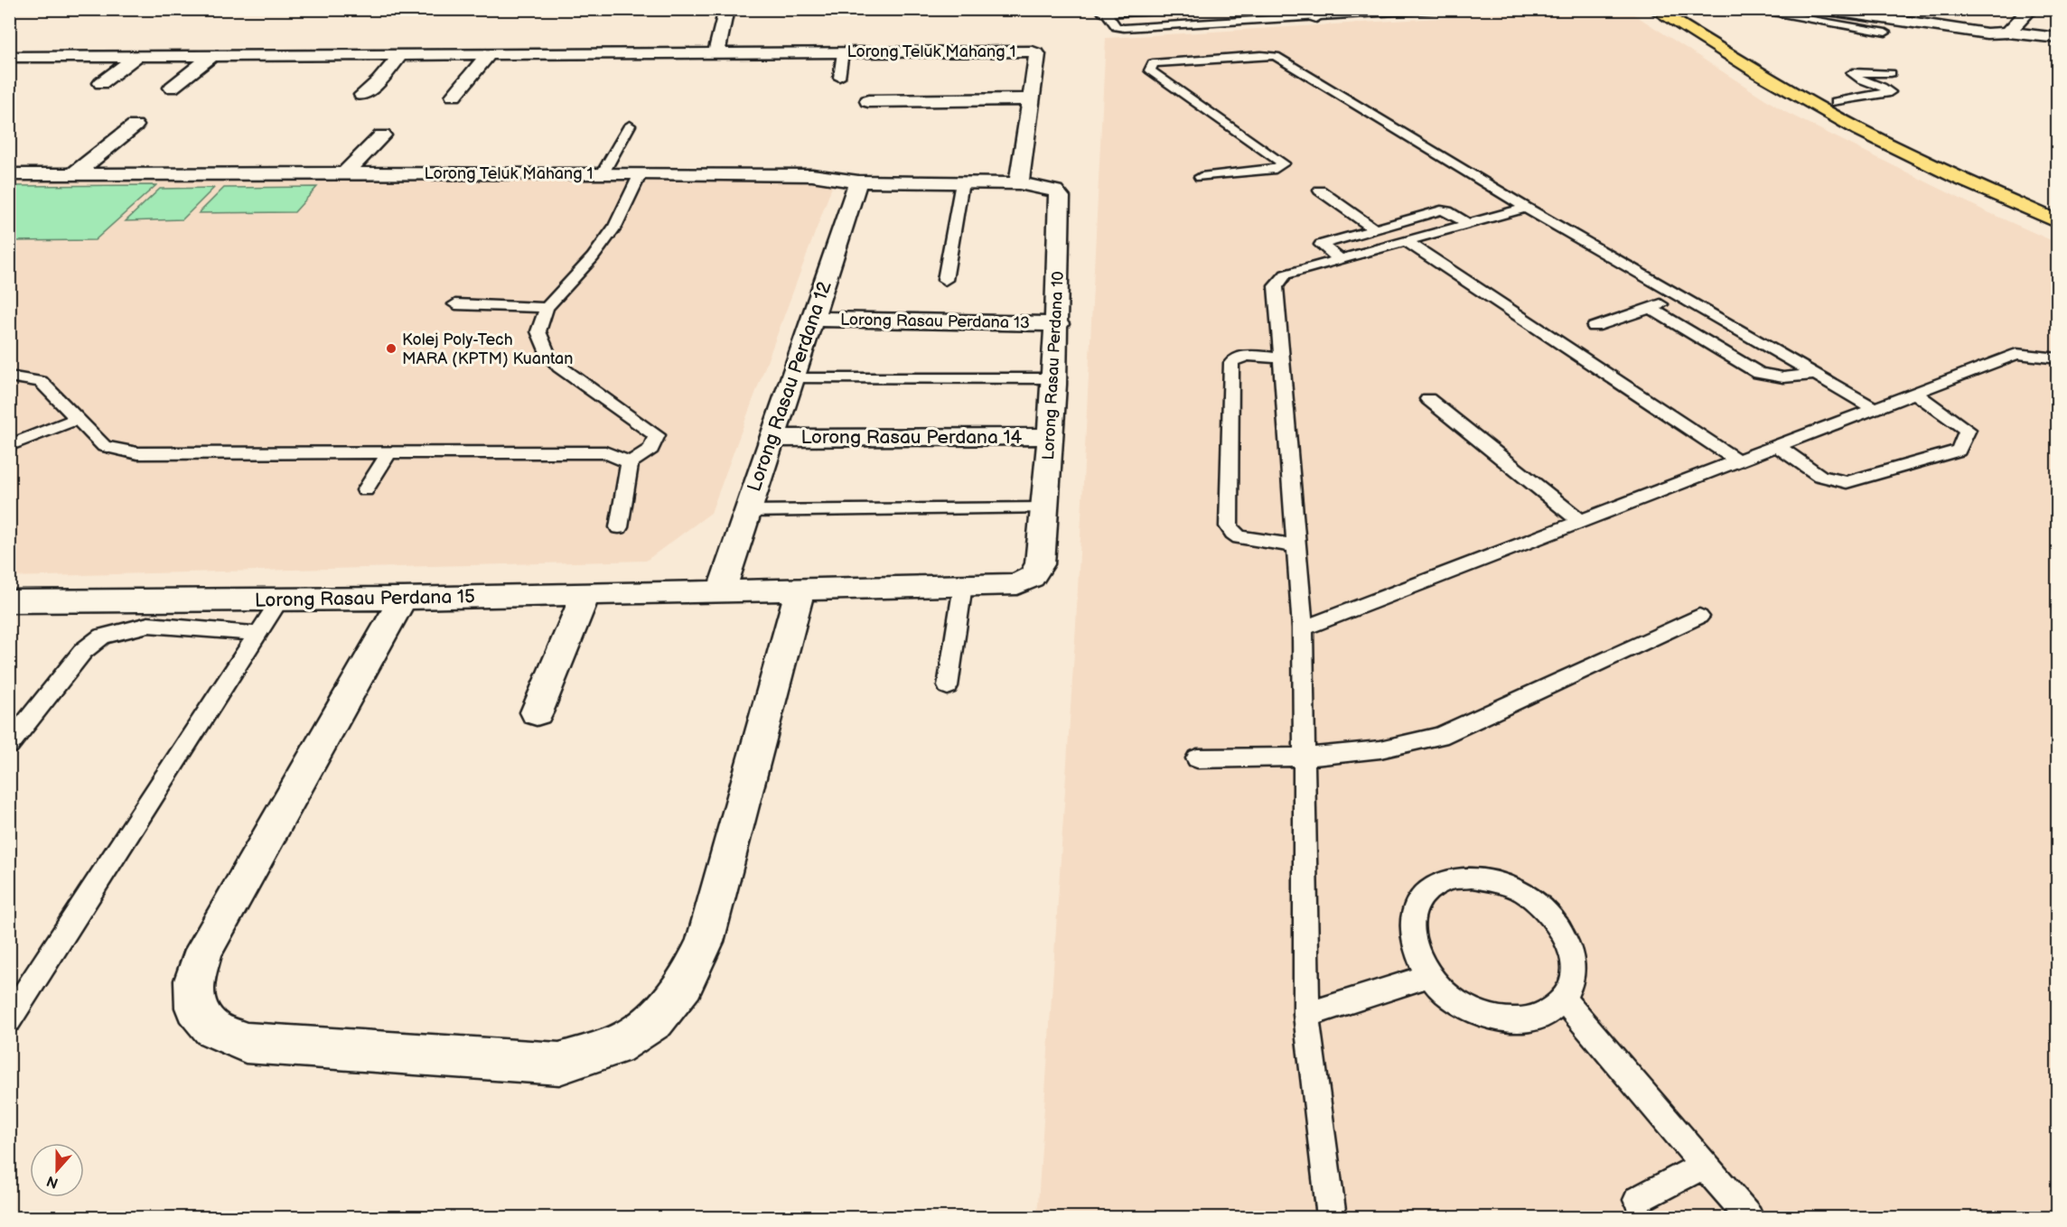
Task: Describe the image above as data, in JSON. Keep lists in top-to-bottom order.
{
  "streets": {
    "street": [
      "Lorong Teluk Mahang 1",
      "Lorong Rasau Perdana 13",
      "Lorong Rasau Perdana 10",
      "Lorong Rasau Perdana 12",
      "Lorong Rasau Perdana 14",
      "Lorong Rasau Perdana 15"
    ]
  },
  "crossings": [
    ["Lorong Teluk Mahang 1", "Lorong Rasau Perdana 10"],
    ["Lorong Teluk Mahang 1", "Lorong Rasau Perdana 12"],
    ["Lorong Rasau Perdana 13", "Lorong Rasau Perdana 10"],
    ["Lorong Rasau Perdana 13", "Lorong Rasau Perdana 12"],
    ["Lorong Rasau Perdana 10", "Lorong Rasau Perdana 14"],
    ["Lorong Rasau Perdana 10", "Lorong Rasau Perdana 15"],
    ["Lorong Rasau Perdana 12", "Lorong Rasau Perdana 14"],
    ["Lorong Rasau Perdana 12", "Lorong Rasau Perdana 15"]
  ],
  "places": ["Kolej Poly-Tech MARA (KPTM) Kuantan"],
  "north": "bottom"
}
